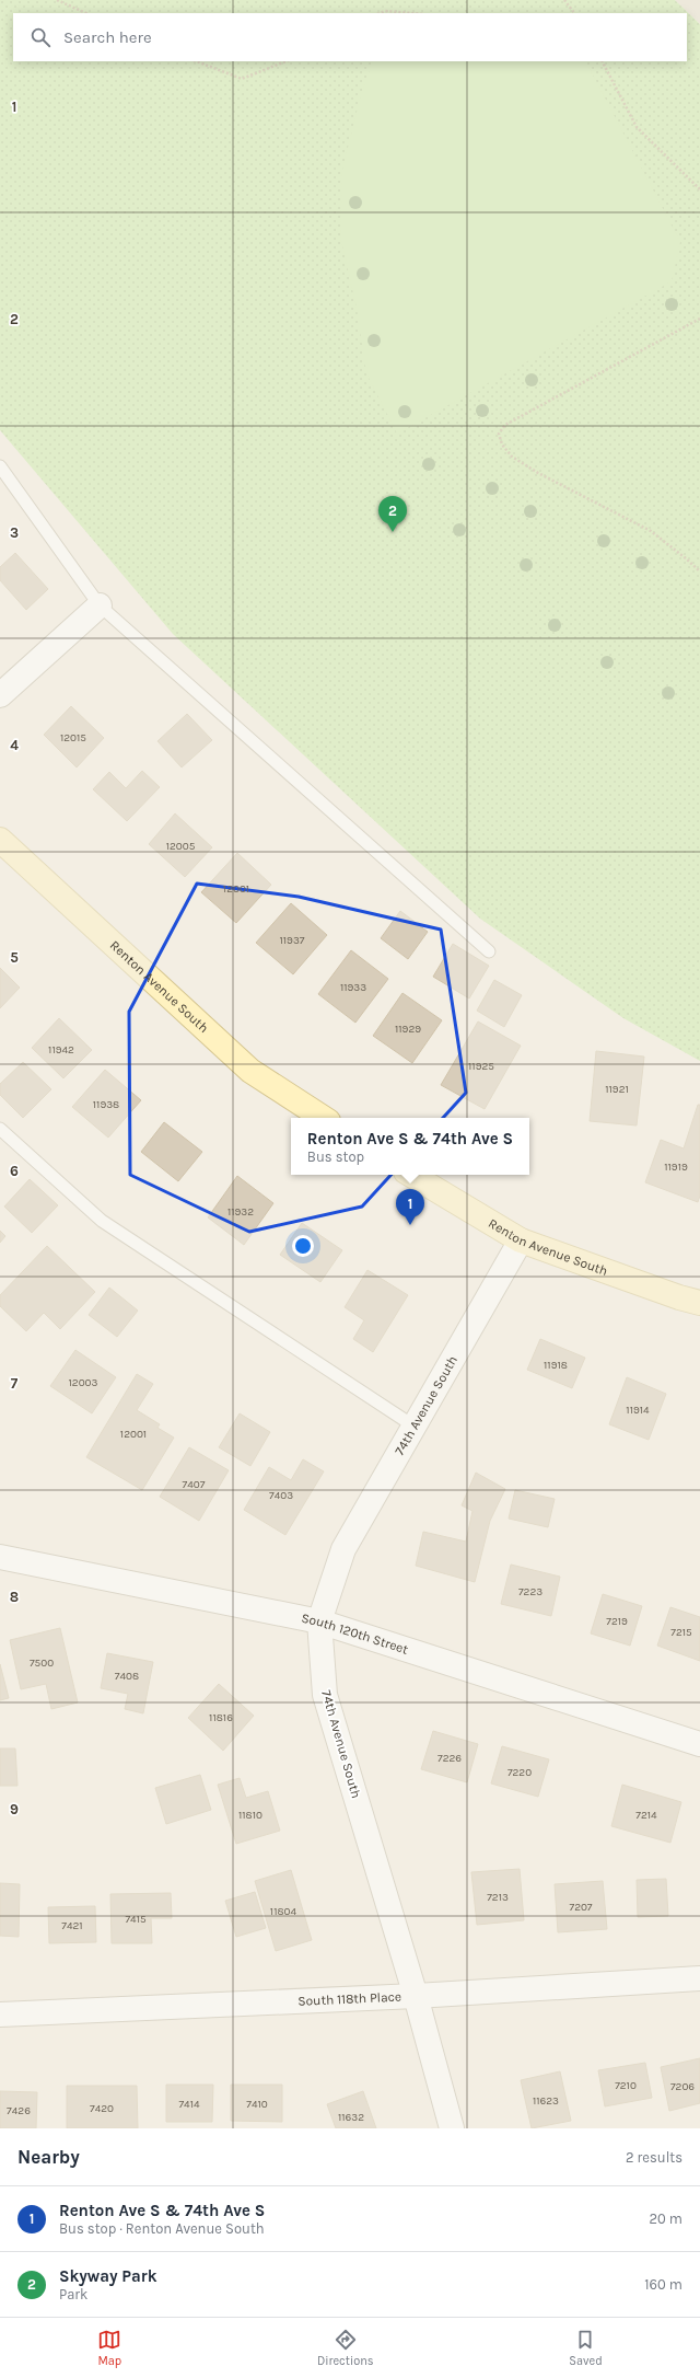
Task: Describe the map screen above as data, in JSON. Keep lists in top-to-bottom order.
{
  "streets": {
    "main road": ["Renton Avenue South"],
    "street": ["74th Avenue South", "South 120th Street", "South 118th Place"]
  },
  "crossings": [
    ["Renton Avenue South", "74th Avenue South"],
    ["74th Avenue South", "South 120th Street"],
    ["74th Avenue South", "South 118th Place"]
  ],
  "house_numbers": [
    "12015",
    "12005",
    "12001",
    "11937",
    "11933",
    "11929",
    "11942",
    "11925",
    "11921",
    "11938",
    "11919",
    "11932",
    "11918",
    "12003",
    "11914",
    "12001",
    "7407",
    "7403",
    "7223",
    "7219",
    "7215",
    "7500",
    "7408",
    "11816",
    "7226",
    "7220",
    "11810",
    "7214",
    "7213",
    "7207",
    "11804",
    "7415",
    "7421",
    "7210",
    "7206",
    "11623",
    "7414",
    "7410",
    "7420",
    "7426",
    "11632"
  ],
  "page": {
    "search": "Search here",
    "pins": ["2", "1"],
    "popup": ["Renton Ave S & 74th Ave S", "Bus stop"],
    "heading": ["Nearby", "2 results"],
    "list": [
      {
        "mark": "1",
        "name": "Renton Ave S & 74th Ave S",
        "note": "Bus stop · Renton Avenue South",
        "value": "20 m"
      },
      {
        "mark": "2",
        "name": "Skyway Park",
        "note": "Park",
        "value": "160 m"
      }
    ],
    "nav": ["Map", "Directions", "Saved"]
  },
  "grid": {
    "rows": [
      "1",
      "2",
      "3",
      "4",
      "5",
      "6",
      "7",
      "8",
      "9"
    ]
  }
}
